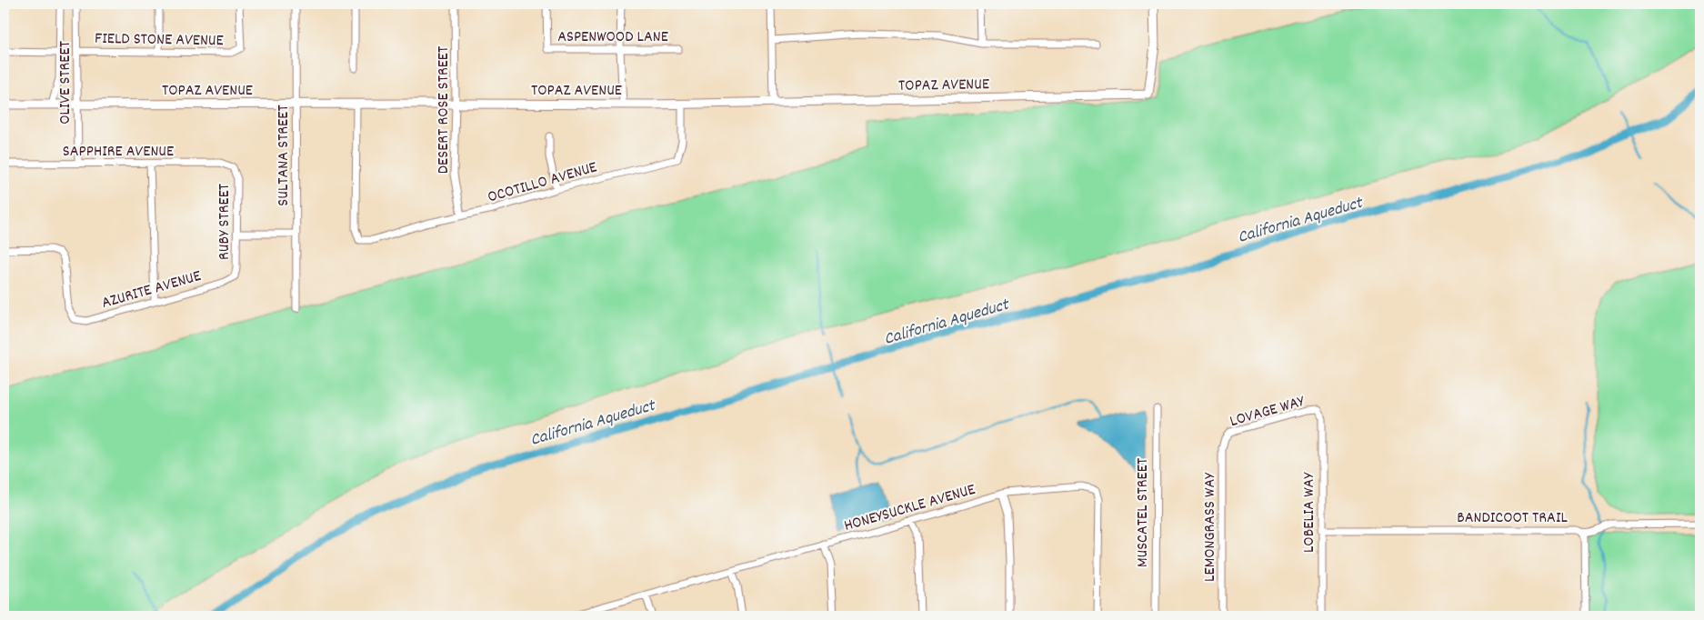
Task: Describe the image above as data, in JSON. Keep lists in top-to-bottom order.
{
  "streets": {
    "street": [
      "ASPENWOOD LANE",
      "FIELD STONE AVENUE",
      "OLIVE STREET",
      "TOPAZ AVENUE",
      "DESERT ROSE STREET",
      "SAPPHIRE AVENUE",
      "SULTANA STREET",
      "OCOTILLO AVENUE",
      "RUBY STREET",
      "AZURITE AVENUE",
      "LOVAGE WAY",
      "HONEYSUCKLE AVENUE",
      "MUSCATEL STREET",
      "LOBELIA WAY",
      "BANDICOOT TRAIL",
      "LEMONGRASS WAY"
    ]
  },
  "crossings": [
    ["FIELD STONE AVENUE", "OLIVE STREET"],
    ["OLIVE STREET", "TOPAZ AVENUE"],
    ["OLIVE STREET", "SAPPHIRE AVENUE"],
    ["TOPAZ AVENUE", "DESERT ROSE STREET"],
    ["TOPAZ AVENUE", "SULTANA STREET"],
    ["TOPAZ AVENUE", "OCOTILLO AVENUE"],
    ["DESERT ROSE STREET", "OCOTILLO AVENUE"],
    ["SAPPHIRE AVENUE", "RUBY STREET"],
    ["RUBY STREET", "AZURITE AVENUE"],
    ["LOVAGE WAY", "LOBELIA WAY"],
    ["LOVAGE WAY", "LEMONGRASS WAY"],
    ["LOBELIA WAY", "BANDICOOT TRAIL"]
  ],
  "water": ["California Aqueduct"]
}
